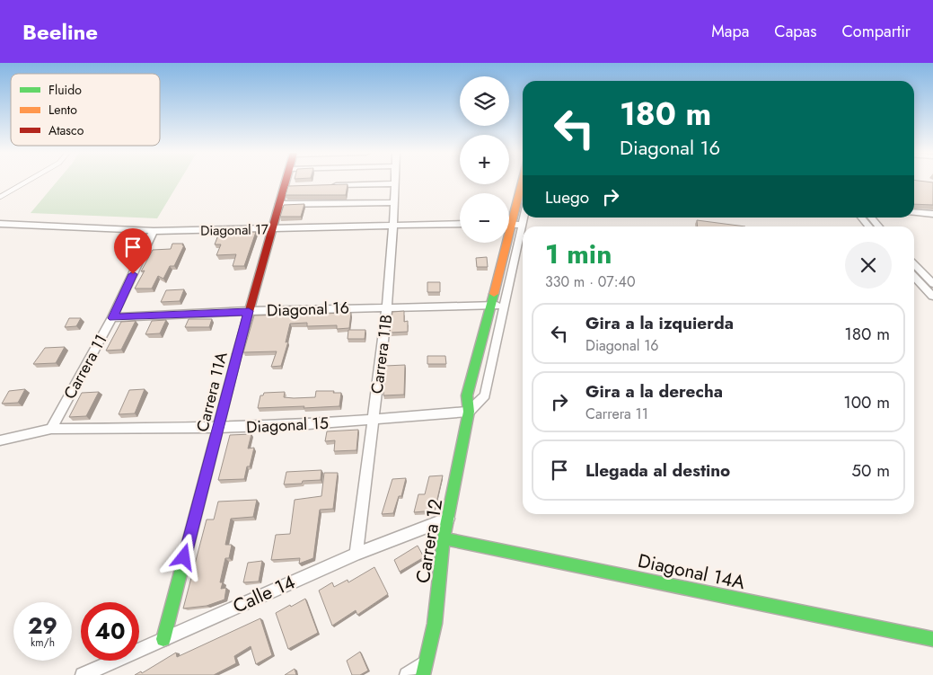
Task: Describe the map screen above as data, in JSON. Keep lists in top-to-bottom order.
{
  "streets": {
    "street": [
      "Diagonal 17",
      "Diagonal 16",
      "Carrera 11B",
      "Carrera 11",
      "Carrera 11A",
      "Diagonal 15",
      "Carrera 12",
      "Diagonal 14A",
      "Calle 14"
    ]
  },
  "crossings": [
    ["Diagonal 17", "Carrera 11B"],
    ["Diagonal 17", "Carrera 11"],
    ["Diagonal 17", "Carrera 11A"],
    ["Diagonal 16", "Carrera 11B"],
    ["Diagonal 16", "Carrera 11"],
    ["Diagonal 16", "Carrera 11A"],
    ["Diagonal 16", "Carrera 12"],
    ["Carrera 11B", "Diagonal 15"],
    ["Carrera 11B", "Calle 14"],
    ["Carrera 11", "Diagonal 15"],
    ["Carrera 11A", "Diagonal 15"],
    ["Carrera 11A", "Calle 14"],
    ["Diagonal 15", "Carrera 12"],
    ["Carrera 12", "Diagonal 14A"],
    ["Carrera 12", "Calle 14"]
  ],
  "legend": ["Fluido", "Lento", "Atasco"],
  "page": {
    "header": "Beeline",
    "nav": ["Mapa", "Capas", "Compartir"],
    "map_buttons": ["+", "−"],
    "turn": ["180 m", "Diagonal 16"],
    "then": "Luego",
    "heading": ["1 min", "330 m · 07:40"],
    "list": [
      {
        "name": "Gira a la izquierda",
        "note": "Diagonal 16",
        "value": "180 m"
      },
      {
        "name": "Gira a la derecha",
        "note": "Carrera 11",
        "value": "100 m"
      },
      {
        "name": "Llegada al destino",
        "value": "50 m"
      }
    ],
    "speed": "29 km/h",
    "limit": "40"
  }
}
